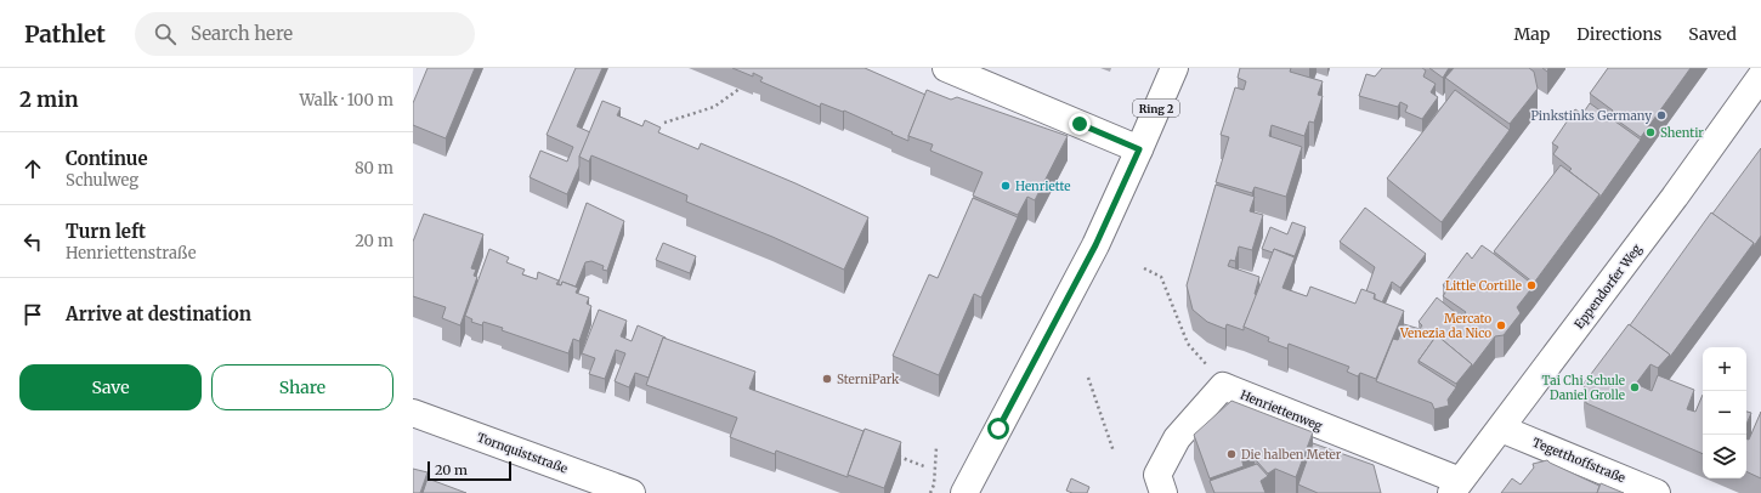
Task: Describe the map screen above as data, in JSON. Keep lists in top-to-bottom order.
{
  "streets": {
    "street": [
      "Ring 2",
      "Eppendorfer Weg",
      "Henriettenweg",
      "Tornquiststraße",
      "Tegetthoffstraße"
    ]
  },
  "crossings": [
    ["Eppendorfer Weg", "Henriettenweg"],
    ["Eppendorfer Weg", "Tegetthoffstraße"]
  ],
  "places": [
    "Pinkstinks Germany",
    "Shentir",
    "Henriette",
    "Little Cortille",
    "Mercato Venezia da Nico",
    "SterniPark",
    "Tai Chi Schule Daniel Grolle",
    "Die halben Meter"
  ],
  "scale_bar": "20 m",
  "page": {
    "header": "Pathlet",
    "search": "Search here",
    "nav": ["Map", "Directions", "Saved"],
    "heading": ["2 min", "Walk · 100 m"],
    "list": [
      ["Continue", "Schulweg", "80 m"],
      ["Turn left", "Henriettenstraße", "20 m"],
      "Arrive at destination"
    ],
    "map_buttons": ["+", "−"],
    "buttons": ["Save", "Share"],
    "scale": "20 m"
  }
}
